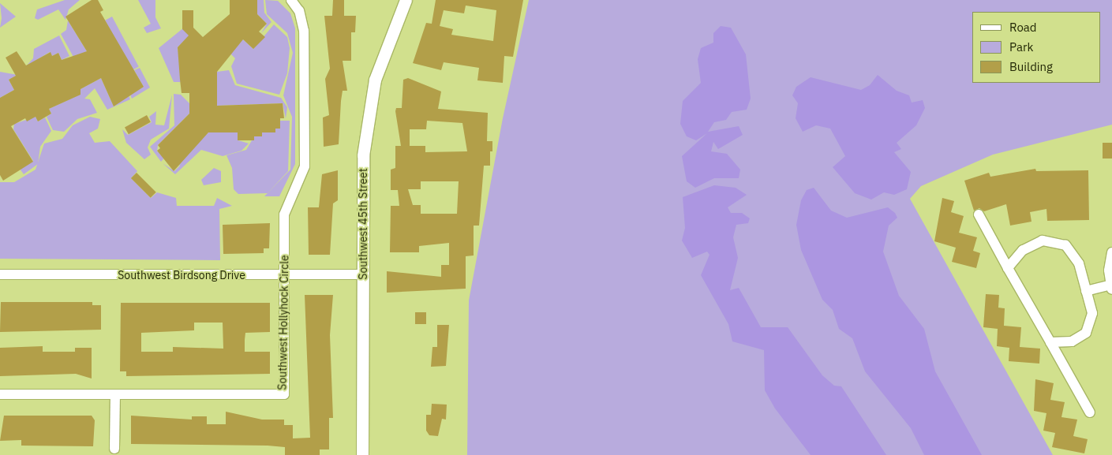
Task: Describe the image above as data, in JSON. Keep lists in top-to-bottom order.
{
  "streets": {
    "street": ["Southwest 45th Street", "Southwest Birdsong Drive", "Southwest Hollyhock Circle"]
  },
  "crossings": [
    ["Southwest 45th Street", "Southwest Birdsong Drive"],
    ["Southwest Birdsong Drive", "Southwest Hollyhock Circle"]
  ],
  "legend": ["Road", "Park", "Building"]
}
